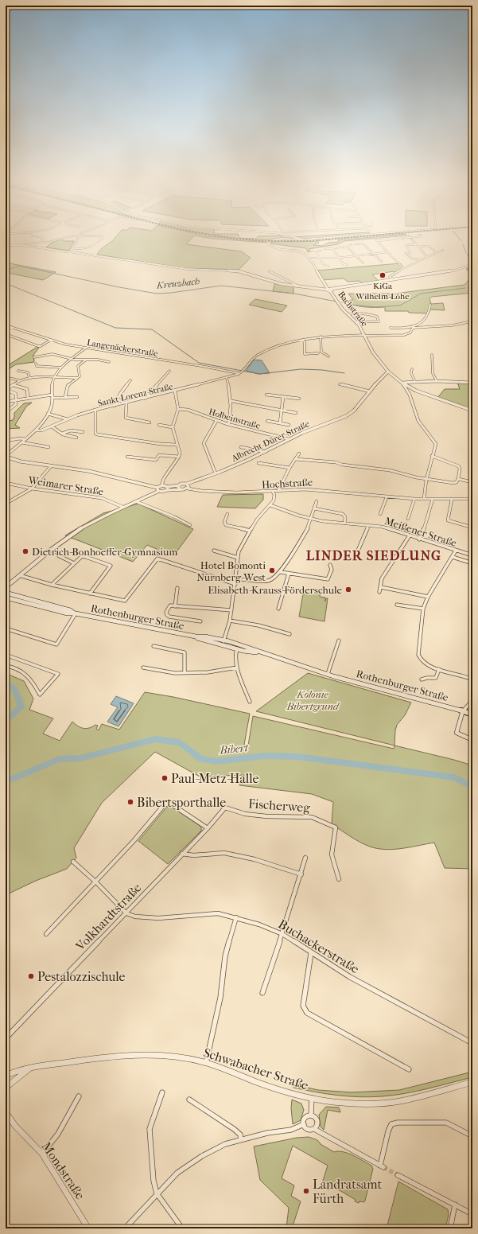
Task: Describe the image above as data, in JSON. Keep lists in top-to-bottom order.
{
  "streets": {
    "main road": ["Rothenburger Straße"],
    "street": [
      "Bachstraße",
      "Langenäckerstraße",
      "Sankt-Lorenz-Straße",
      "Holbeinstraße",
      "Albrecht-Dürer-Straße",
      "Hochstraße",
      "Weimarer Straße",
      "Meißener Straße",
      "Fischerweg",
      "Volkhardtstraße",
      "Buchackerstraße",
      "Schwabacher Straße",
      "Mondstraße"
    ]
  },
  "crossings": [
    ["Langenäckerstraße", "Sankt-Lorenz-Straße"],
    ["Holbeinstraße", "Albrecht-Dürer-Straße"],
    ["Fischerweg", "Volkhardtstraße"],
    ["Volkhardtstraße", "Buchackerstraße"]
  ],
  "districts": ["LINDER SIEDLUNG"],
  "water": ["Kreuzbach", "Bibert"],
  "parks": ["Kolonie Bibertgrund"],
  "places": [
    "KiGa Wilhelm-Löhe",
    "Dietrich-Bonhoeffer-Gymnasium",
    "Hotel Bomonti Nürnberg-West",
    "Elisabeth-Krauss-Förderschule",
    "Paul-Metz-Halle",
    "Bibertsporthalle",
    "Pestalozzischule",
    "Landratsamt Fürth"
  ]
}
